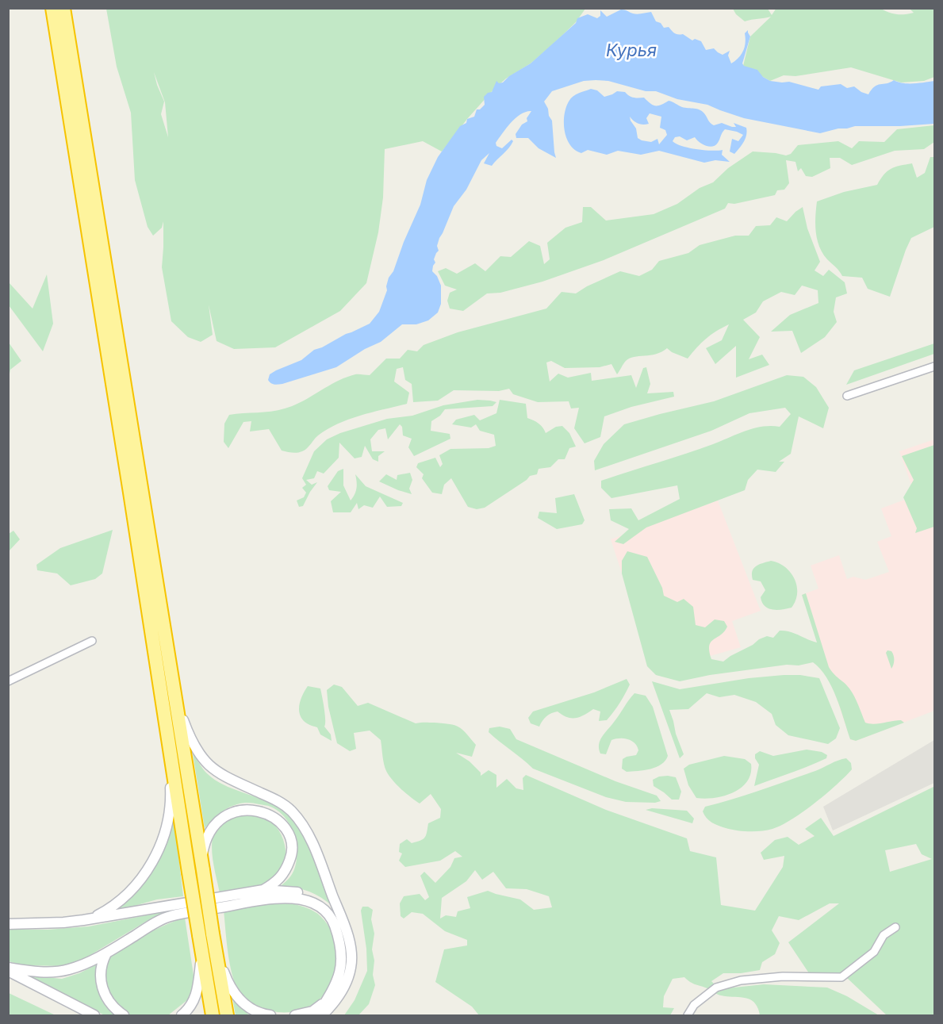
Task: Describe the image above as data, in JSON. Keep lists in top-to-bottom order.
{
  "water": ["Курья"]
}
